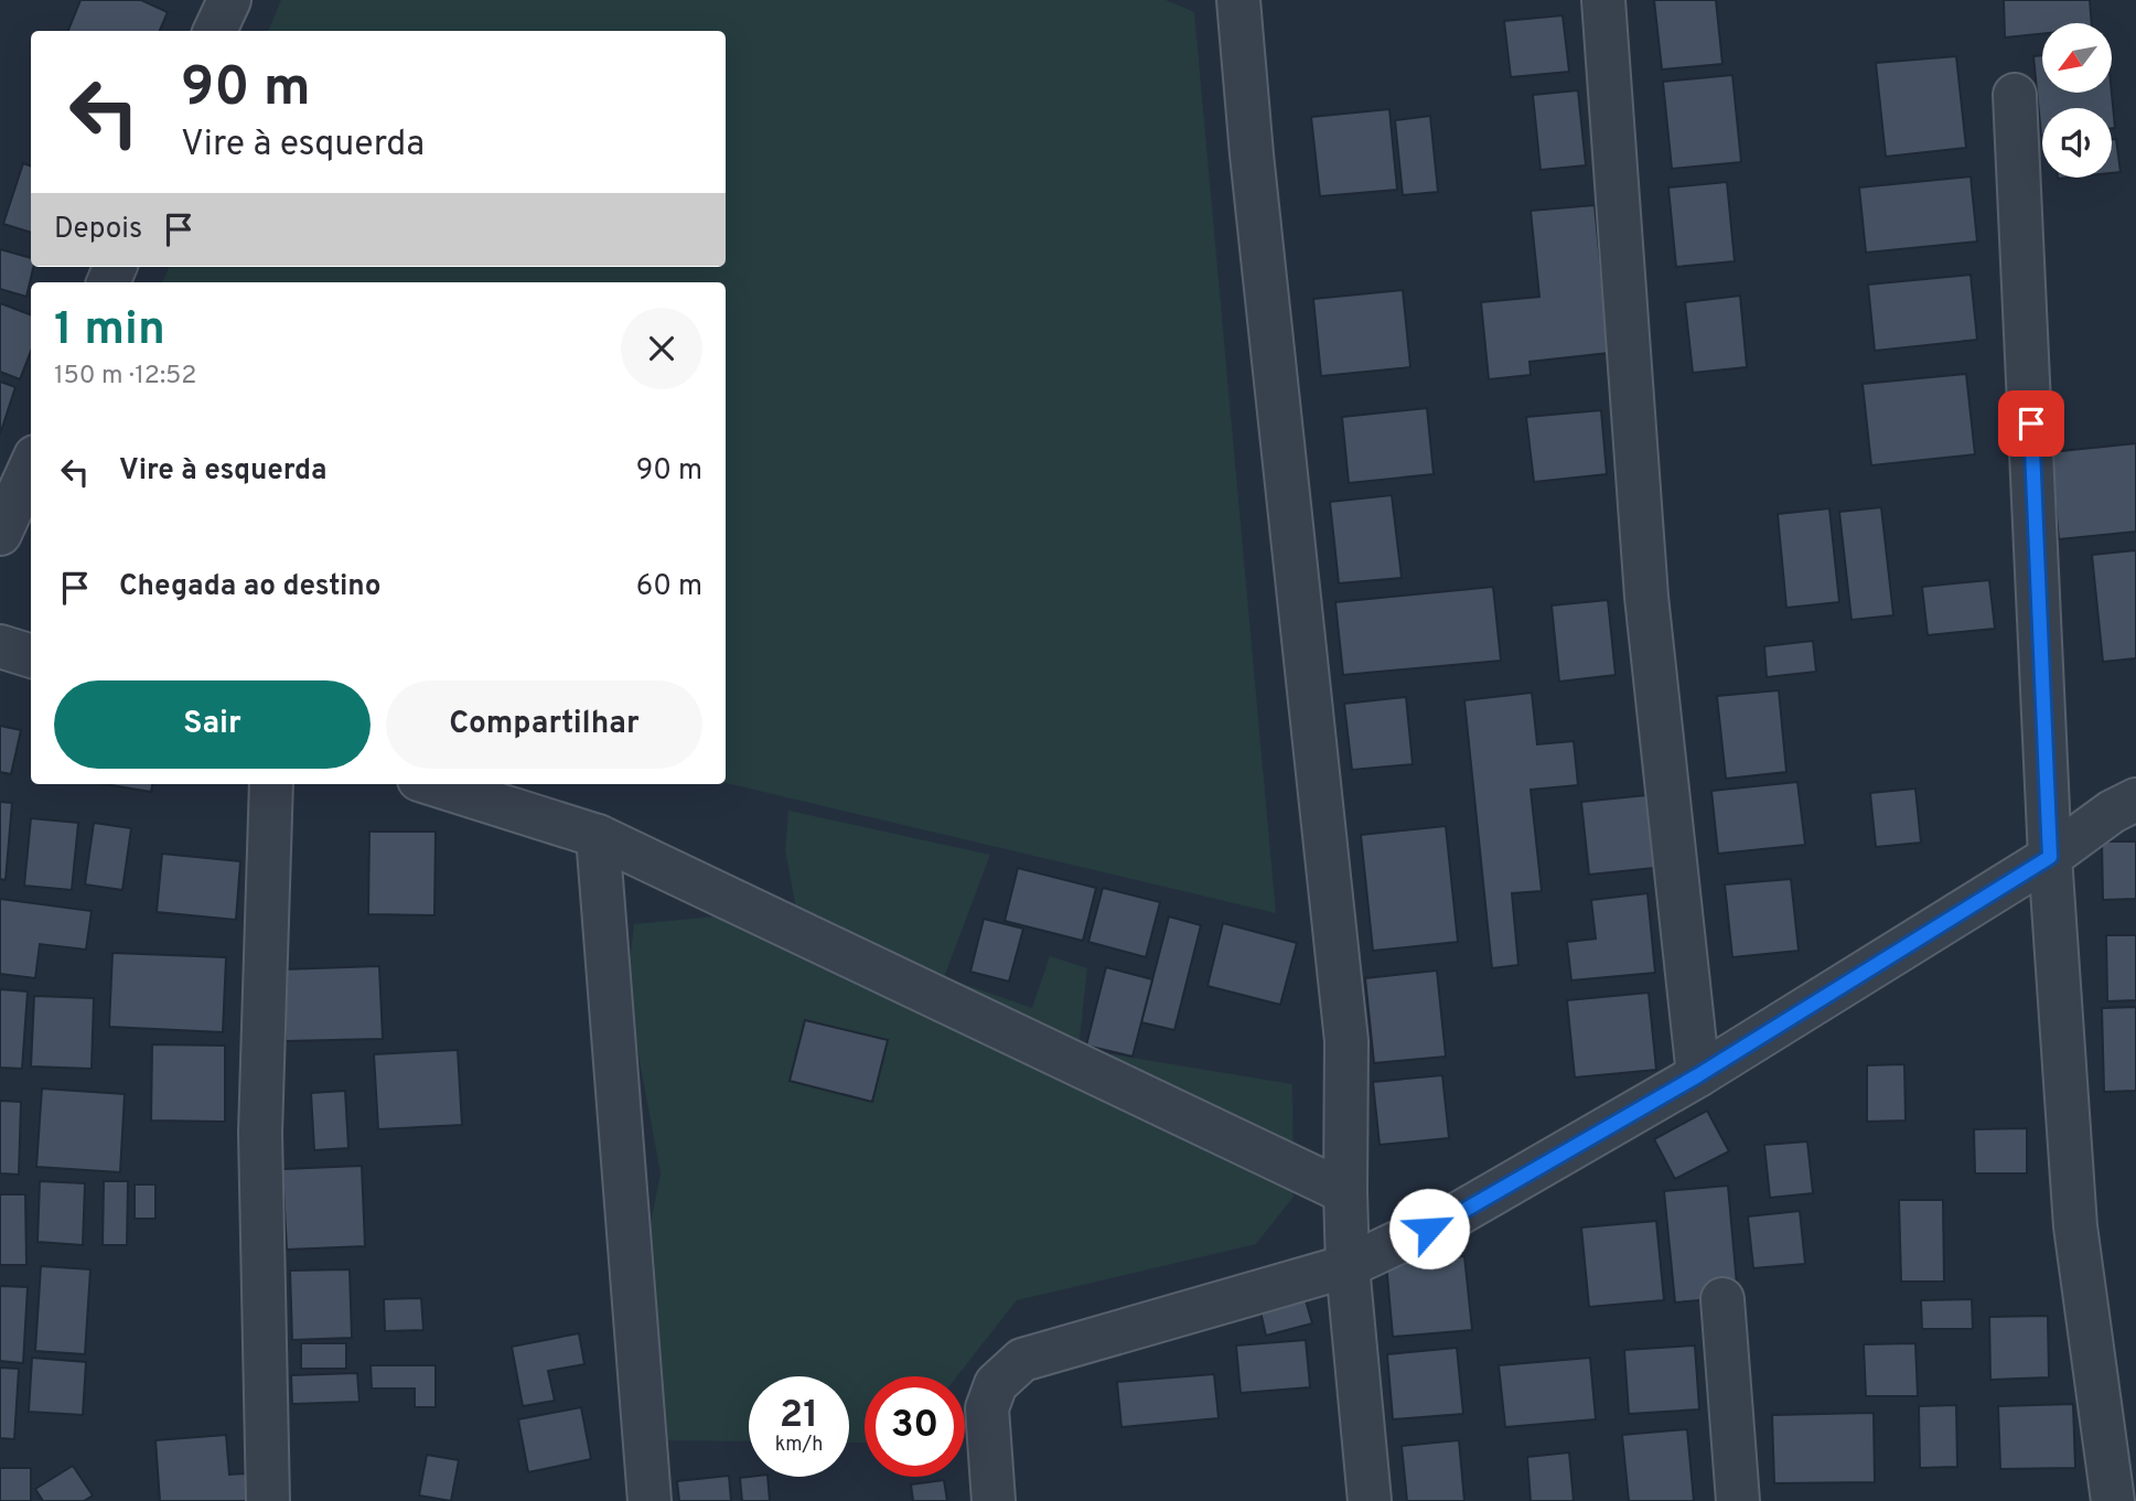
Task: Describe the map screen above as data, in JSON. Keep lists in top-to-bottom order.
{
  "north": "bottom left",
  "page": {
    "turn": ["90 m", "Vire à esquerda"],
    "then": "Depois",
    "heading": ["1 min", "150 m · 12:52"],
    "list": [
      {
        "name": "Vire à esquerda",
        "value": "90 m"
      },
      {
        "name": "Chegada ao destino",
        "value": "60 m"
      }
    ],
    "buttons": ["Sair", "Compartilhar"],
    "speed": "21 km/h",
    "limit": "30"
  }
}
